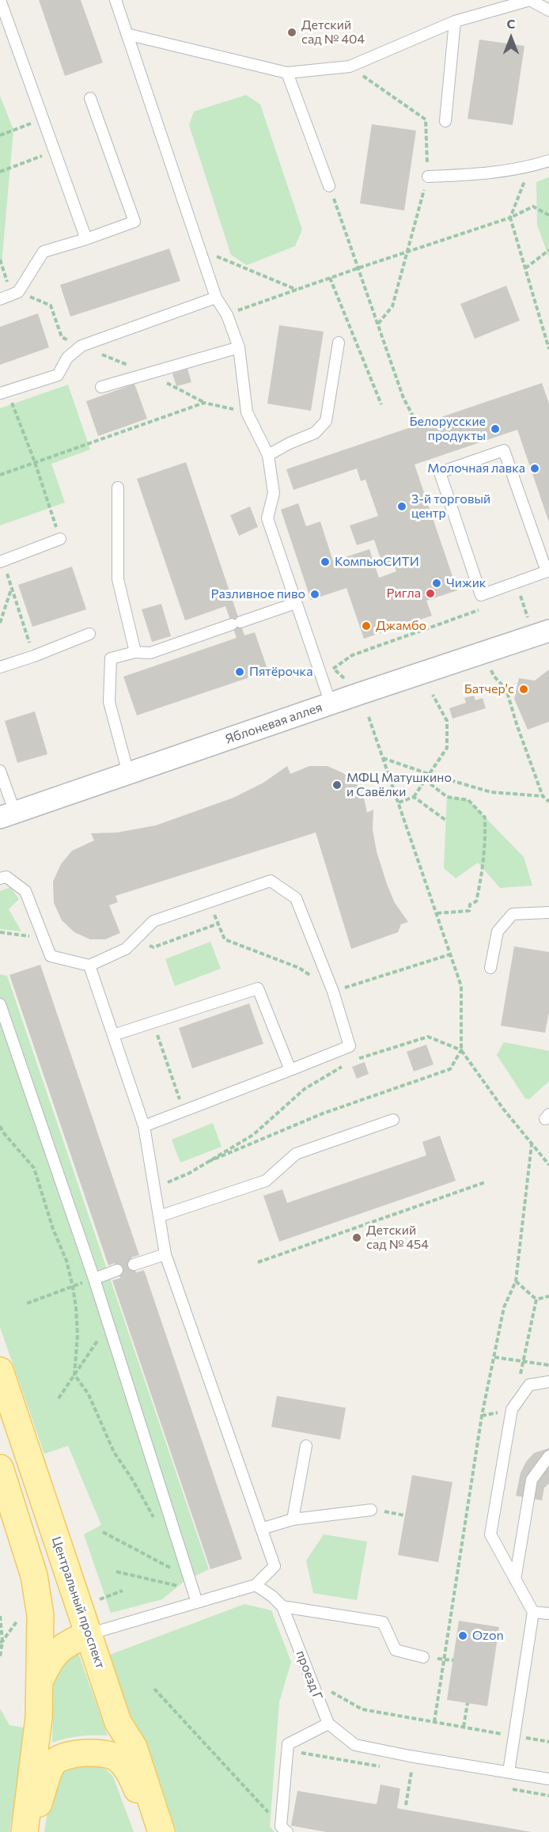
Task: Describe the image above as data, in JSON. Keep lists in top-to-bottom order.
{
  "streets": {
    "main road": ["Центральный проспект"],
    "street": ["Яблоневая аллея"],
    "lane": ["проезд Г"]
  },
  "places": [
    "Детский сад № 404",
    "Белорусские продукты",
    "Молочная лавка",
    "3-й торговый центр",
    "КомпьюСИТИ",
    "Чижик",
    "Ригла",
    "Разливное пиво",
    "Джамбо",
    "Пятёрочка",
    "Батчер'с",
    "МФЦ Матушкино и Савёлки",
    "Детский сад № 454",
    "Ozon"
  ],
  "north": "top"
}
